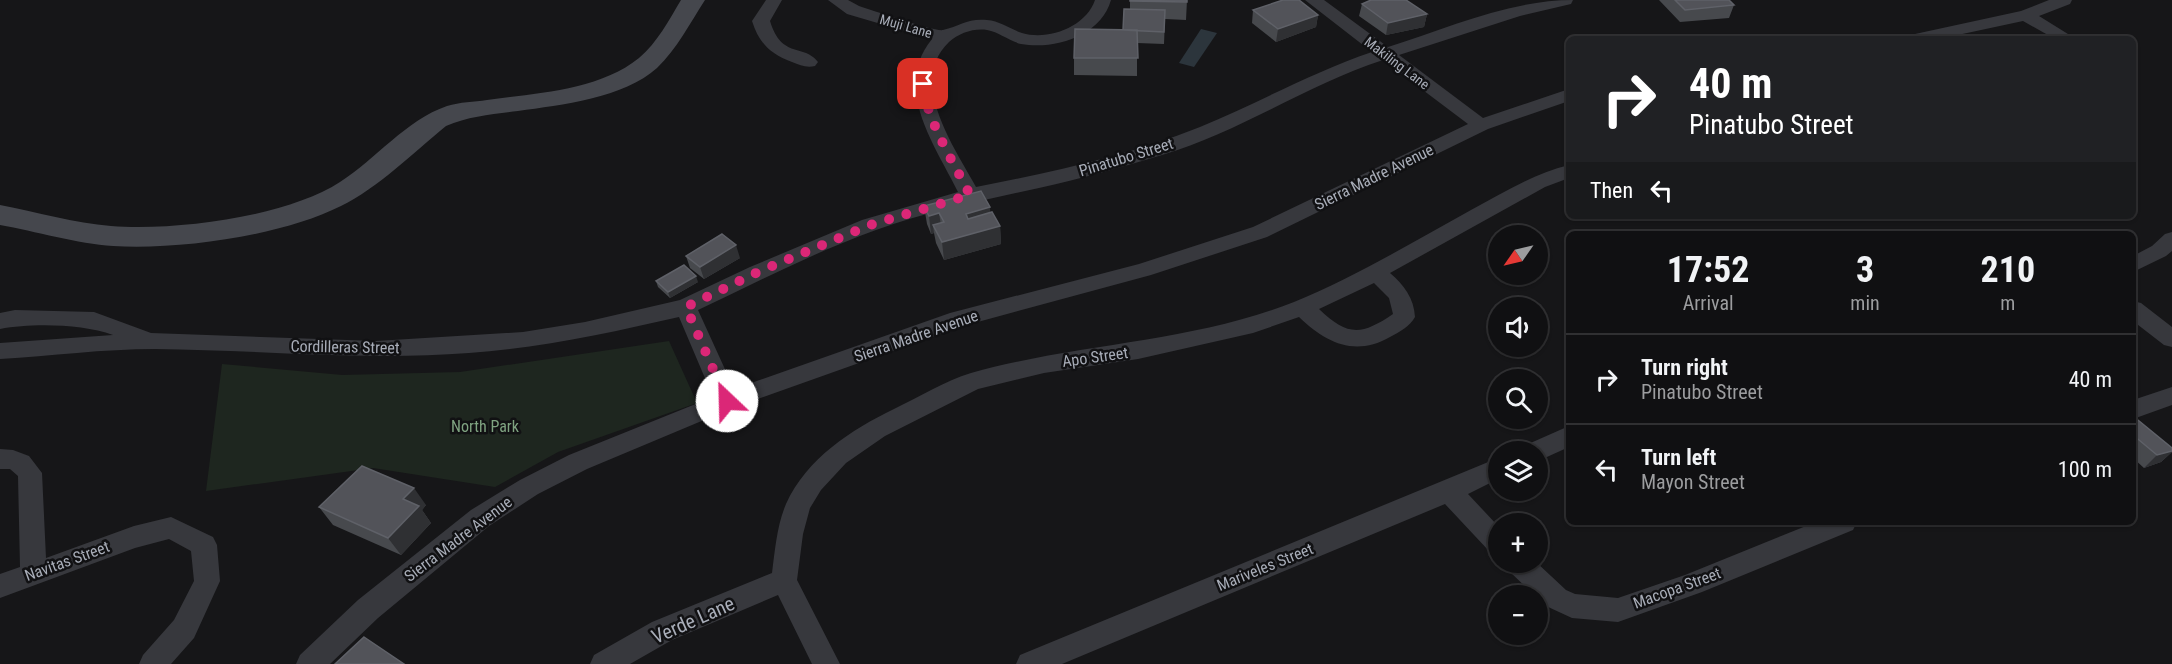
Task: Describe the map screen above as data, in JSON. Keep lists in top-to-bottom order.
{
  "streets": {
    "street": [
      "Muji Lane",
      "Makiling Lane",
      "Pinatubo Street",
      "Sierra Madre Avenue",
      "Cordilleras Street",
      "Apo Street",
      "Navitas Street",
      "Mariveles Street",
      "Macopa Street",
      "Verde Lane"
    ]
  },
  "crossings": [
    ["Makiling Lane", "Pinatubo Street"],
    ["Makiling Lane", "Sierra Madre Avenue"],
    ["Pinatubo Street", "Cordilleras Street"],
    ["Apo Street", "Verde Lane"]
  ],
  "parks": ["North Park"],
  "north": "bottom left",
  "page": {
    "turn": ["40 m", "Pinatubo Street"],
    "then": "Then",
    "map_buttons": ["+", "−"],
    "eta": [
      "17:52",
      "Arrival",
      "3",
      "min",
      "210",
      "m"
    ],
    "list": [
      {
        "name": "Turn right",
        "note": "Pinatubo Street",
        "value": "40 m"
      },
      {
        "name": "Turn left",
        "note": "Mayon Street",
        "value": "100 m"
      }
    ]
  }
}
